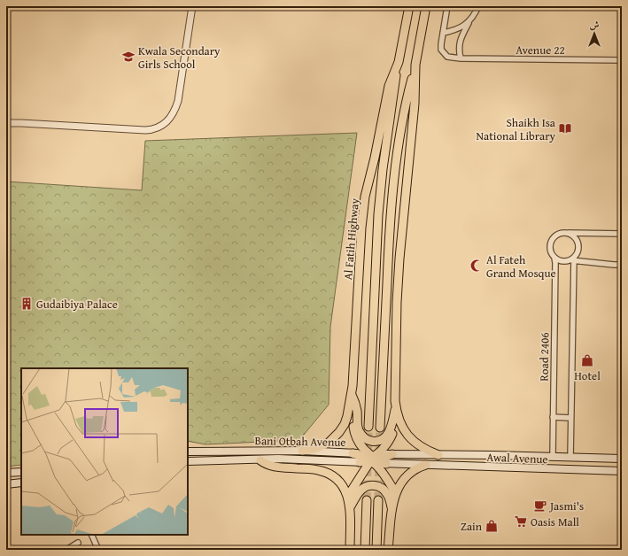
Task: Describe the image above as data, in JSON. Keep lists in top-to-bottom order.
{
  "streets": {
    "main road": ["Al Fatih Highway", "Bani Otbah Avenue", "Awal Avenue"],
    "street": ["Avenue 22", "Road 2406"]
  },
  "crossings": [
    ["Al Fatih Highway", "Bani Otbah Avenue"],
    ["Road 2406", "Awal Avenue"]
  ],
  "places": {
    "school or university": ["Kwala Secondary Girls School"],
    "library": ["Shaikh Isa National Library"],
    "mosque": ["Al Fateh Grand Mosque"],
    "building": ["Gudaibiya Palace"],
    "shop": ["Hotel", "Zain"],
    "cafe": ["Jasmi's"],
    "supermarket": ["Oasis Mall"]
  },
  "north": "top"
}
